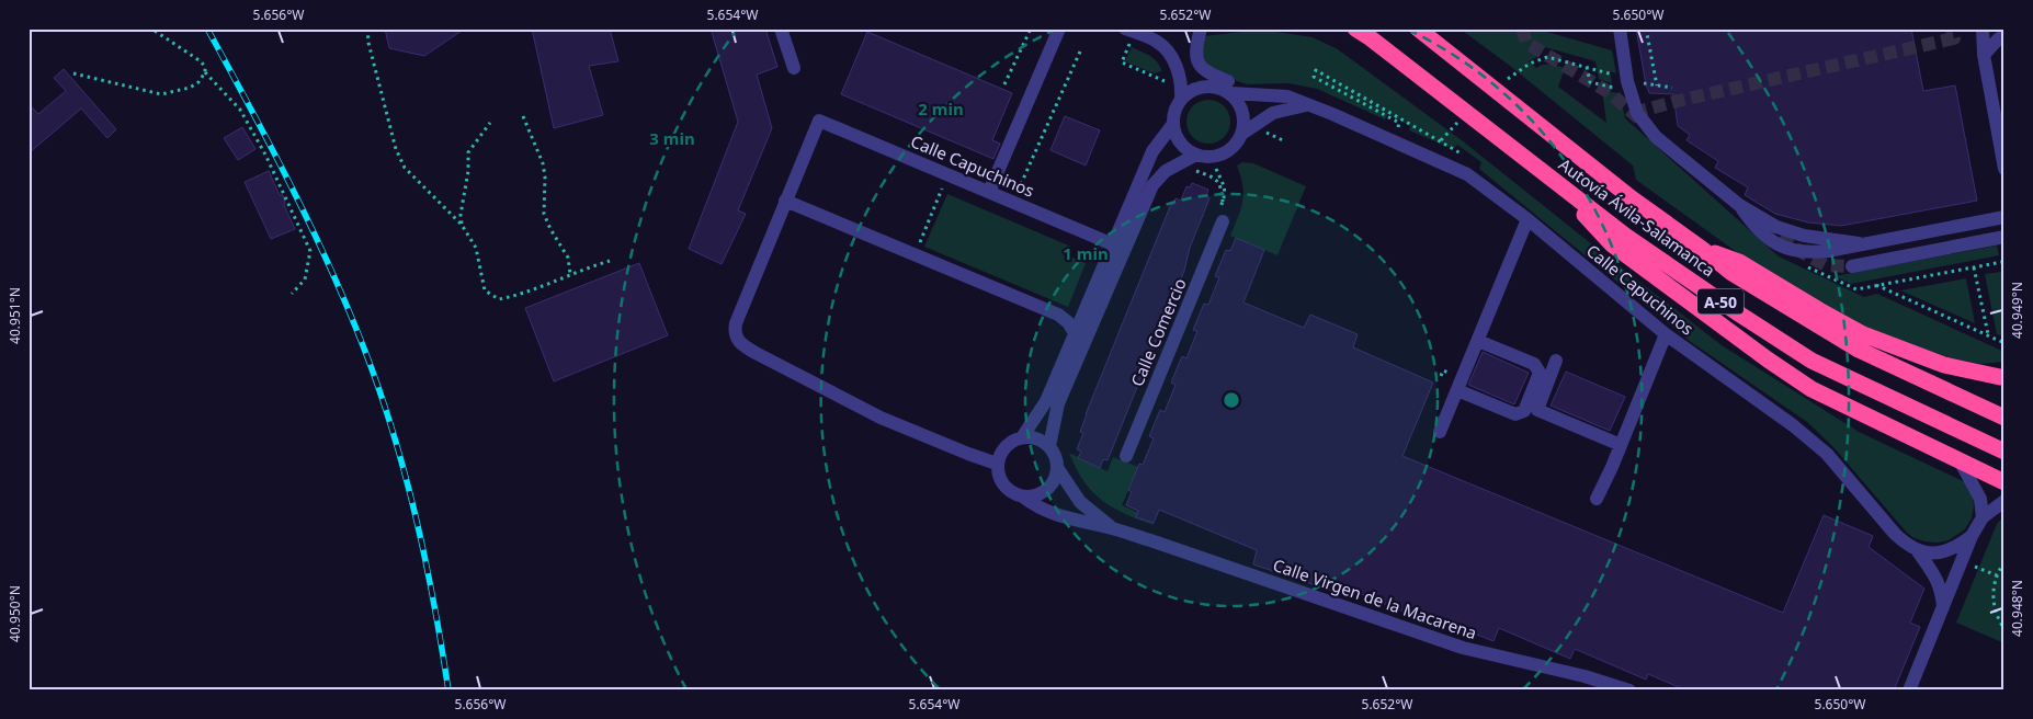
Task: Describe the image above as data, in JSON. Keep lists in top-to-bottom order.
{
  "streets": {
    "highway": ["Autovía Ávila-Salamanca", "A-50"],
    "street": ["Calle Capuchinos", "Calle Comercio", "Calle Virgen de la Macarena"]
  },
  "coordinates": [
    "5.656°W",
    "5.654°W",
    "5.652°W",
    "5.650°W",
    "40.949°N",
    "40.951°N",
    "40.948°N",
    "40.950°N"
  ],
  "rings": ["2 min", "3 min", "1 min"]
}
